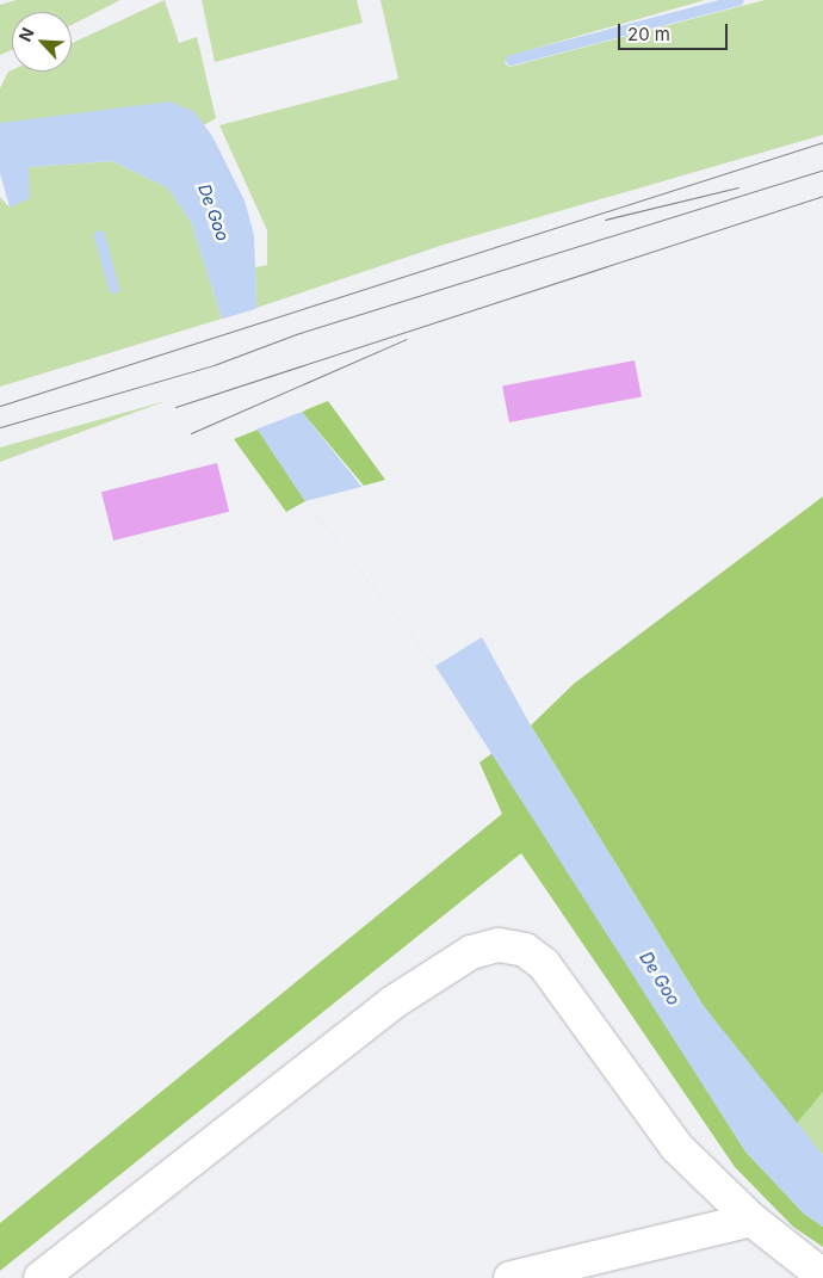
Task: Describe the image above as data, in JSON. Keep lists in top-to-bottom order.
{
  "water": ["De Goo"],
  "scale_bar": "20 m",
  "north": "top left"
}
